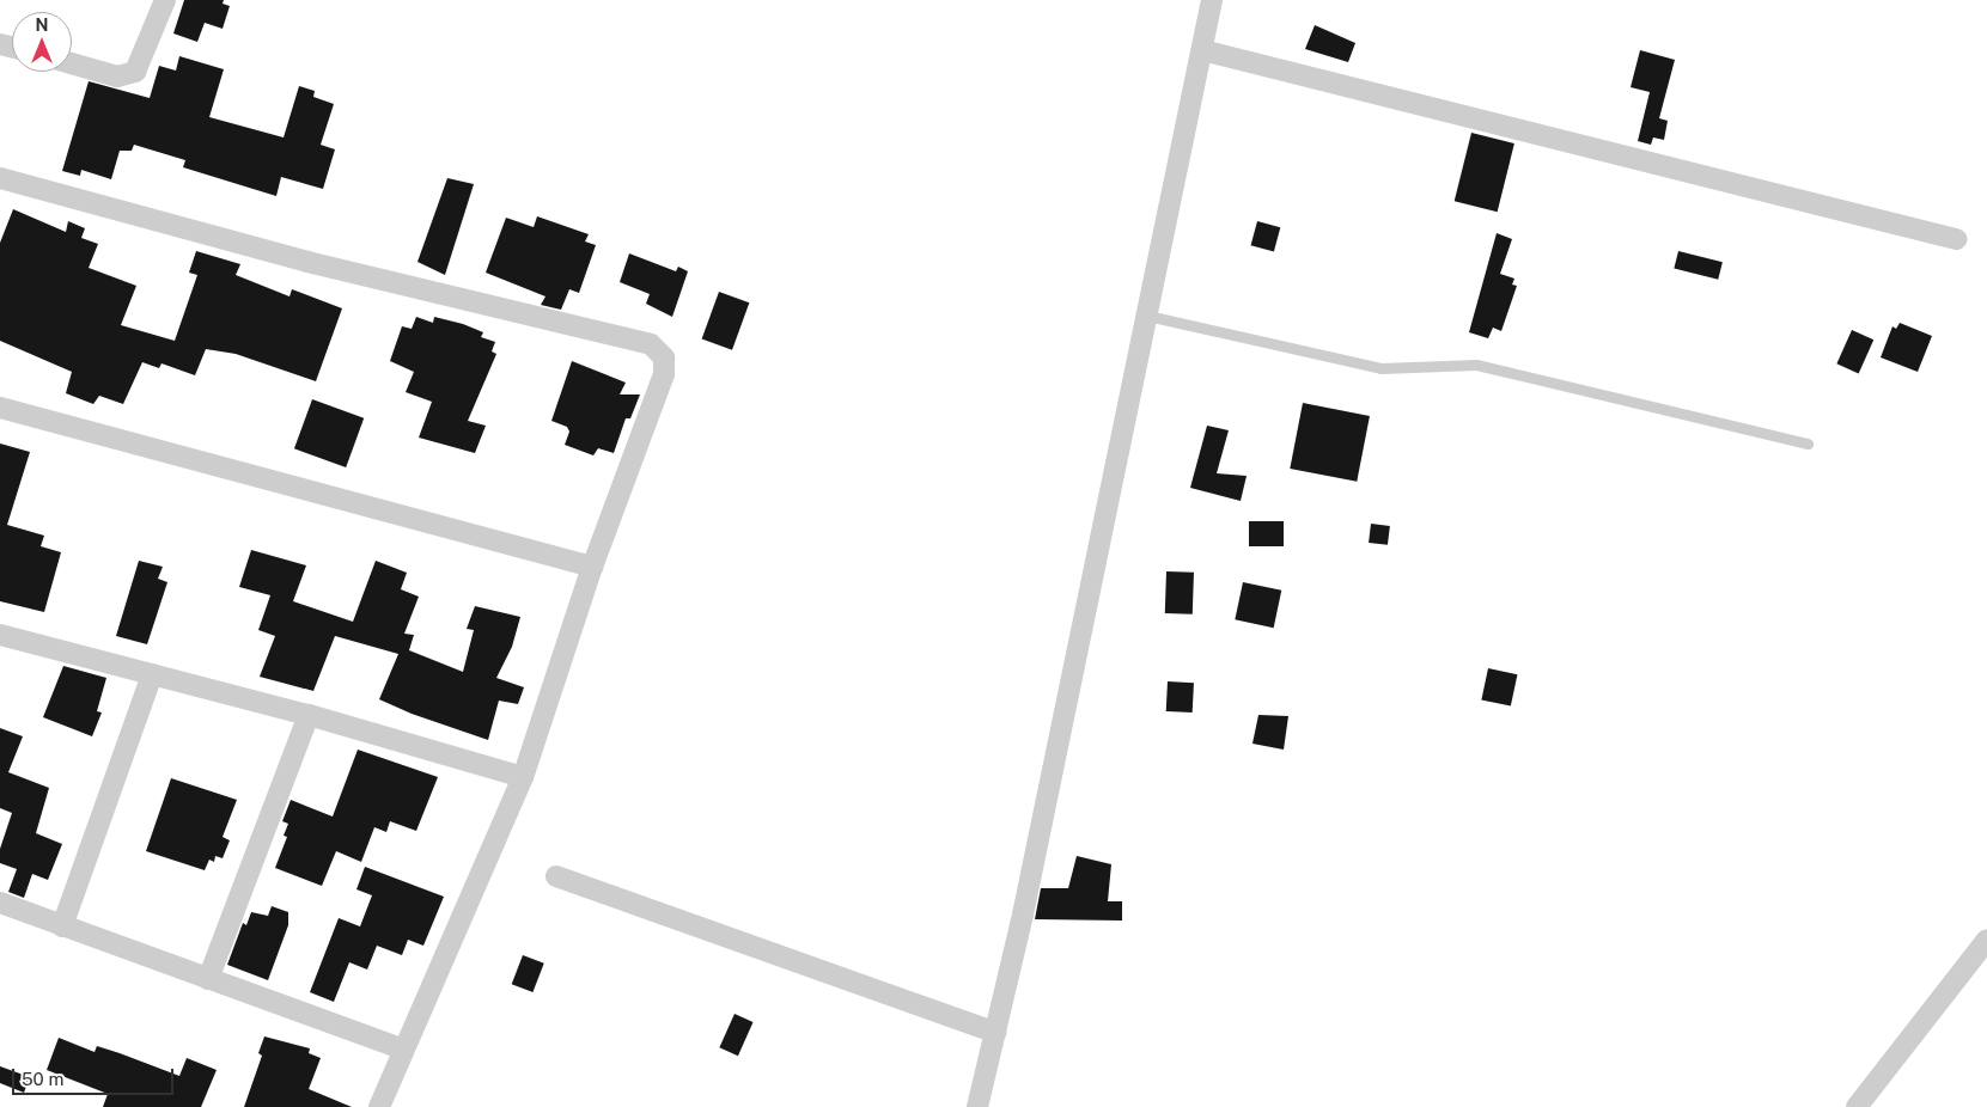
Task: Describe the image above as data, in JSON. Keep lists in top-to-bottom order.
{
  "scale_bar": "50 m",
  "north": "top"
}
